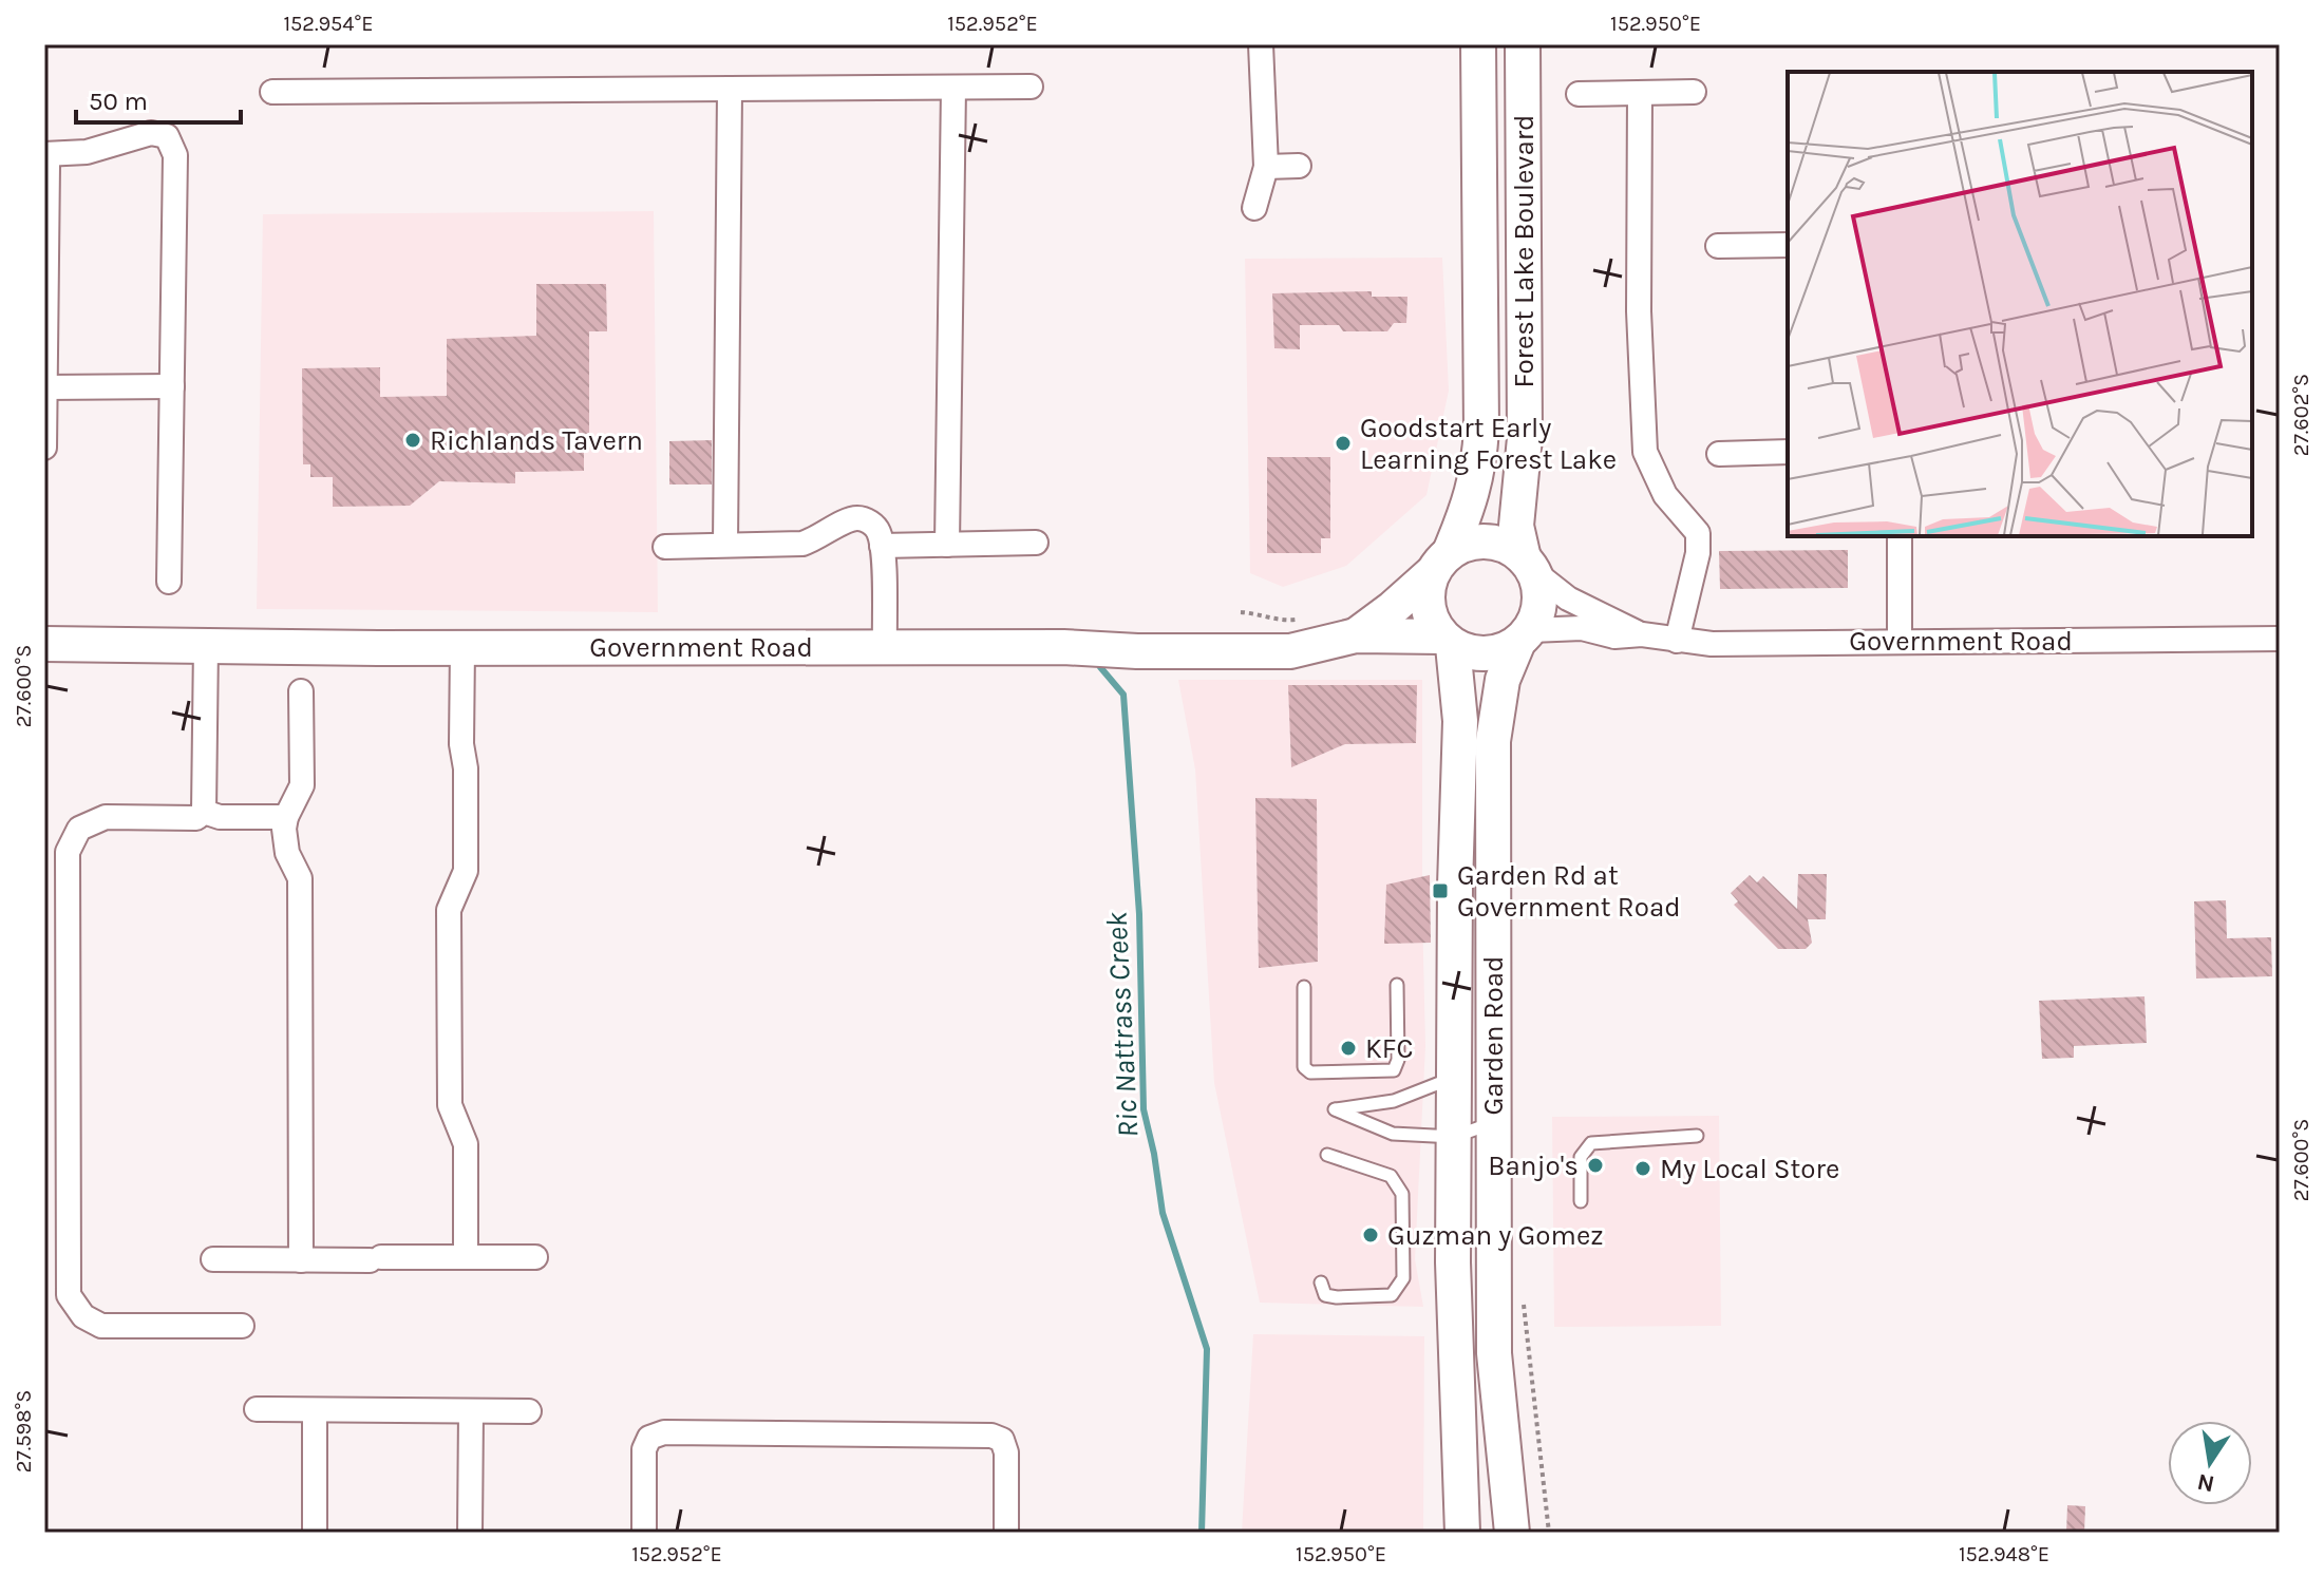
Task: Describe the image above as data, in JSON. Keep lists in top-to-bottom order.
{
  "streets": {
    "main road": ["Forest Lake Boulevard", "Government Road", "Garden Road"]
  },
  "crossings": [
    ["Forest Lake Boulevard", "Government Road"],
    ["Forest Lake Boulevard", "Garden Road"],
    ["Government Road", "Garden Road"]
  ],
  "water": ["Ric Nattrass Creek"],
  "places": {
    "other": [
      "Richlands Tavern",
      "Goodstart Early Learning Forest Lake",
      "KFC",
      "Banjo's",
      "My Local Store",
      "Guzman y Gomez"
    ],
    "transit": ["Garden Rd at Government Road"]
  },
  "scale_bar": "50 m",
  "north": "bottom",
  "coordinates": [
    "152.954°E",
    "152.952°E",
    "152.950°E",
    "27.602°S",
    "27.600°S",
    "27.598°S",
    "152.948°E"
  ]
}
